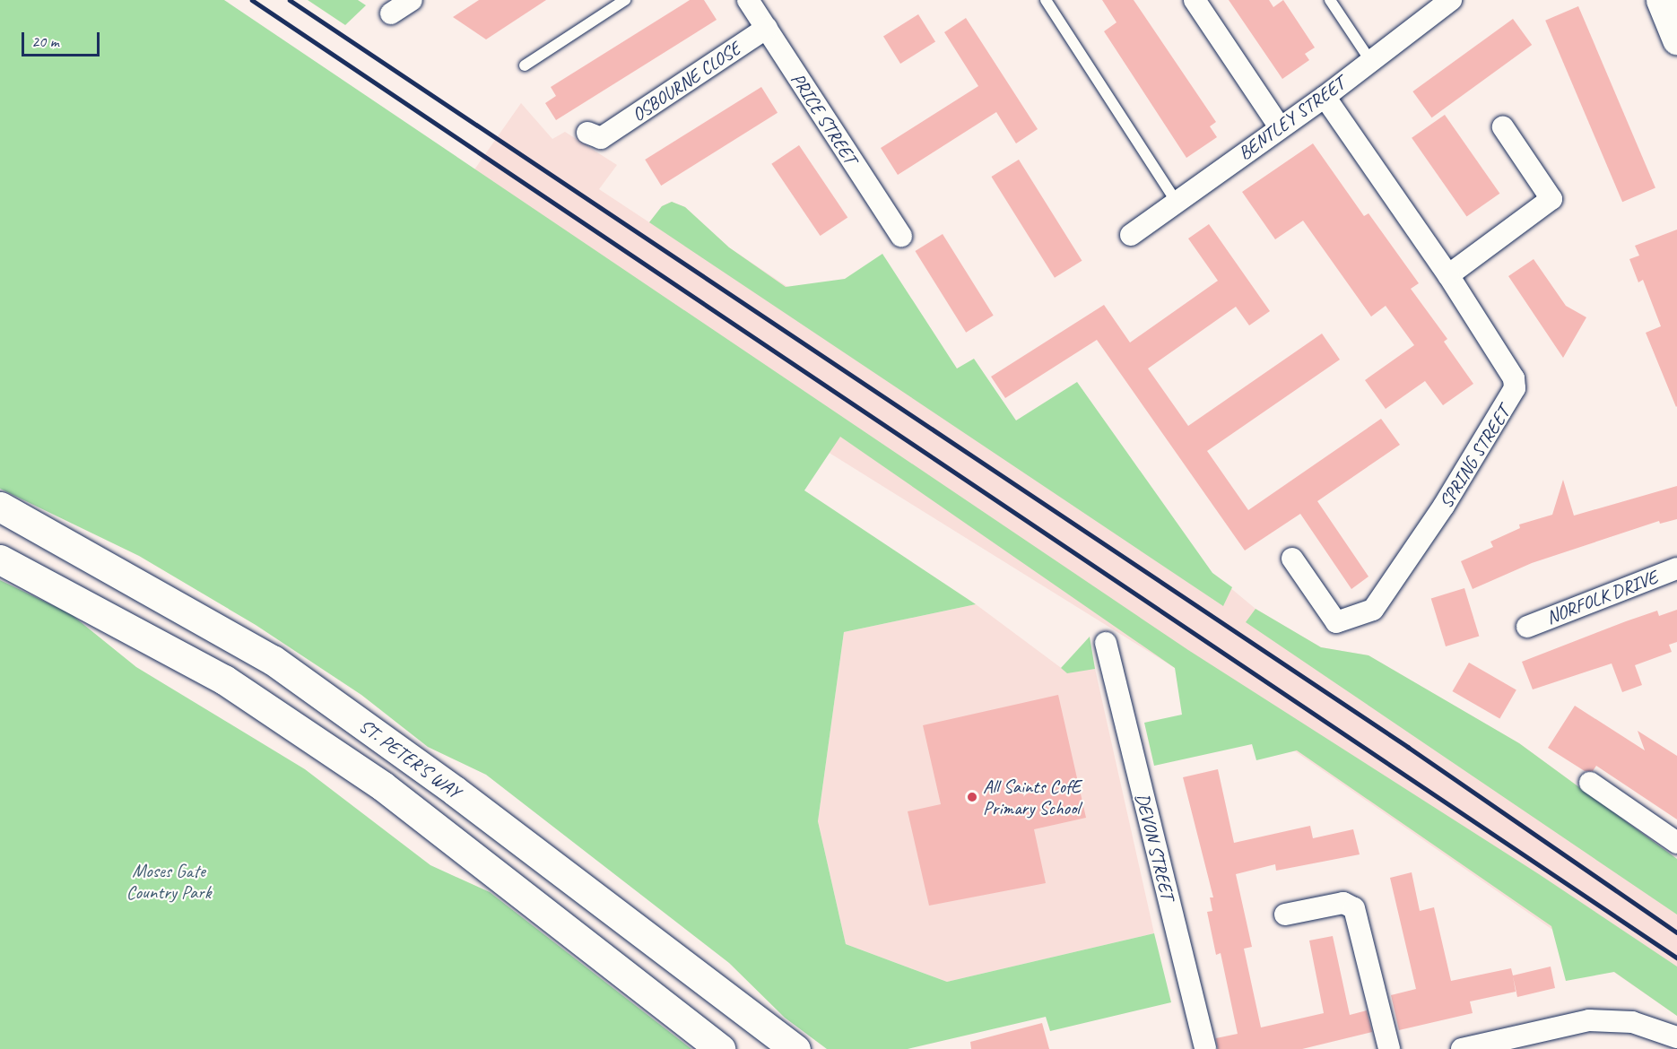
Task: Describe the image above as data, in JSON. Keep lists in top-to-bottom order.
{
  "streets": {
    "main road": ["ST. PETER'S WAY"],
    "street": [
      "OSBOURNE CLOSE",
      "PRICE STREET",
      "BENTLEY STREET",
      "SPRING STREET",
      "NORFOLK DRIVE",
      "DEVON STREET"
    ]
  },
  "crossings": [
    ["OSBOURNE CLOSE", "PRICE STREET"],
    ["BENTLEY STREET", "SPRING STREET"]
  ],
  "parks": ["Moses Gate Country Park"],
  "places": ["All Saints CofE Primary School"],
  "scale_bar": "20 m"
}
